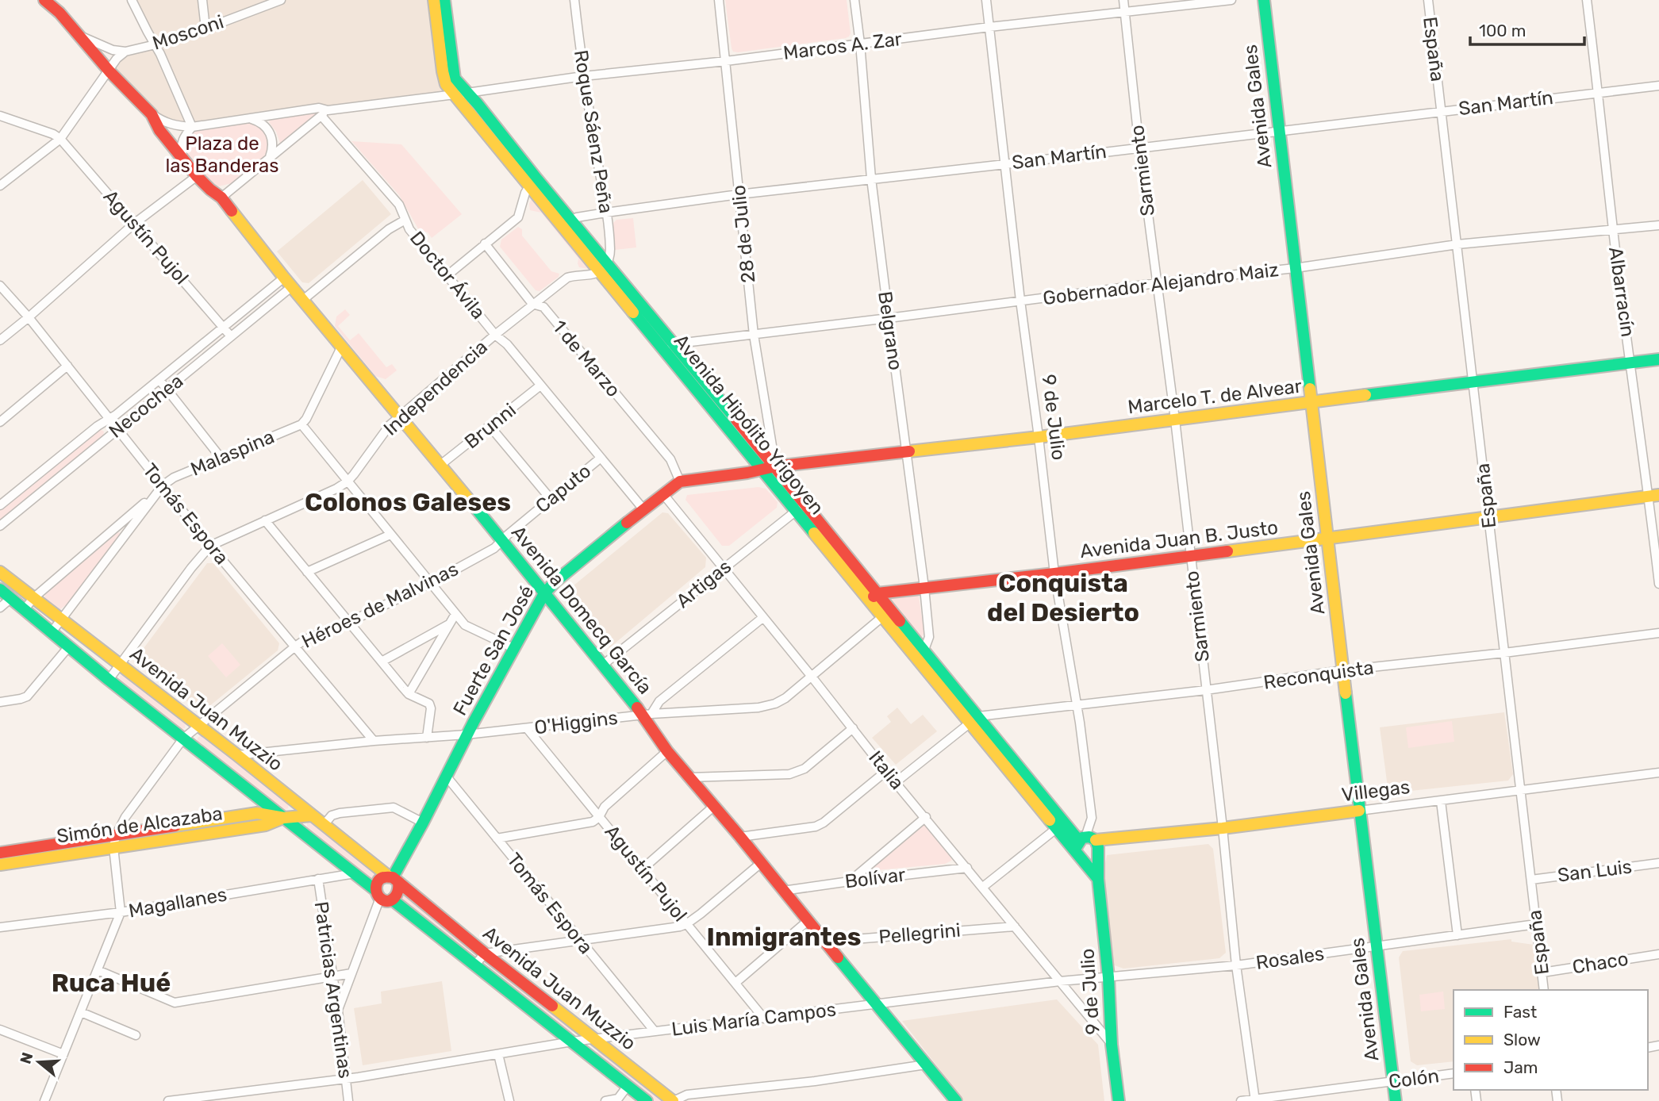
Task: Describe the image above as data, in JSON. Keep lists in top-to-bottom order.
{
  "streets": {
    "main road": [
      "Avenida Gales",
      "Marcelo T. de Alvear",
      "9 de Julio",
      "Avenida Hipólito Yrigoyen",
      "Avenida Juan B. Justo",
      "Avenida Domecq García",
      "Fuerte San José",
      "Avenida Juan Muzzio",
      "Villegas",
      "Simón de Alcazaba"
    ],
    "street": [
      "Mosconi",
      "Marcos A. Zar",
      "España",
      "San Martín",
      "Roque Sáenz Peña",
      "Sarmiento",
      "28 de Julio",
      "Agustín Pujol",
      "Doctor Ávila",
      "Gobernador Alejandro Maiz",
      "Albarracín",
      "Belgrano",
      "1 de Marzo",
      "Independencia",
      "Necochea",
      "Brunni",
      "Malaspina",
      "Caputo",
      "Tomás Espora",
      "Artigas",
      "Héroes de Malvinas",
      "Reconquista",
      "O'Higgins",
      "Italia",
      "San Luis",
      "Bolívar",
      "Magallanes",
      "Pellegrini",
      "Rosales",
      "Chaco",
      "Patricias Argentinas",
      "Luis María Campos",
      "Colón"
    ]
  },
  "crossings": [
    ["Mosconi", "Agustín Pujol"],
    ["Mosconi", "Avenida Domecq García"],
    ["Marcos A. Zar", "Roque Sáenz Peña"],
    ["Marcos A. Zar", "Sarmiento"],
    ["Marcos A. Zar", "28 de Julio"],
    ["Marcos A. Zar", "Doctor Ávila"],
    ["Marcos A. Zar", "Belgrano"],
    ["Marcos A. Zar", "9 de Julio"],
    ["Marcos A. Zar", "Avenida Hipólito Yrigoyen"],
    ["Marcos A. Zar", "Avenida Domecq García"],
    ["España", "San Martín"],
    ["España", "Gobernador Alejandro Maiz"],
    ["España", "Marcelo T. de Alvear"],
    ["España", "Avenida Juan B. Justo"],
    ["España", "Reconquista"],
    ["España", "Villegas"],
    ["España", "San Luis"],
    ["España", "Rosales"],
    ["España", "Chaco"],
    ["San Martín", "Avenida Gales"],
    ["San Martín", "Roque Sáenz Peña"],
    ["San Martín", "Sarmiento"],
    ["San Martín", "28 de Julio"],
    ["San Martín", "Albarracín"],
    ["San Martín", "Belgrano"],
    ["San Martín", "9 de Julio"],
    ["San Martín", "Avenida Hipólito Yrigoyen"],
    ["Avenida Gales", "Gobernador Alejandro Maiz"],
    ["Avenida Gales", "Marcelo T. de Alvear"],
    ["Avenida Gales", "Avenida Juan B. Justo"],
    ["Avenida Gales", "Reconquista"],
    ["Avenida Gales", "Villegas"],
    ["Avenida Gales", "Rosales"],
    ["Avenida Gales", "Colón"],
    ["Roque Sáenz Peña", "Independencia"],
    ["Roque Sáenz Peña", "Avenida Hipólito Yrigoyen"],
    ["Sarmiento", "Gobernador Alejandro Maiz"],
    ["Sarmiento", "Marcelo T. de Alvear"],
    ["Sarmiento", "Avenida Juan B. Justo"],
    ["Sarmiento", "Reconquista"],
    ["Sarmiento", "Villegas"],
    ["Sarmiento", "Rosales"],
    ["Sarmiento", "Colón"],
    ["28 de Julio", "Gobernador Alejandro Maiz"],
    ["28 de Julio", "Marcelo T. de Alvear"],
    ["28 de Julio", "Avenida Hipólito Yrigoyen"],
    ["28 de Julio", "Fuerte San José"],
    ["Agustín Pujol", "Necochea"],
    ["Agustín Pujol", "O'Higgins"],
    ["Agustín Pujol", "Luis María Campos"],
    ["Doctor Ávila", "Independencia"],
    ["Doctor Ávila", "Brunni"],
    ["Doctor Ávila", "Caputo"],
    ["Doctor Ávila", "Fuerte San José"],
    ["Gobernador Alejandro Maiz", "Albarracín"],
    ["Gobernador Alejandro Maiz", "Belgrano"],
    ["Gobernador Alejandro Maiz", "9 de Julio"],
    ["Gobernador Alejandro Maiz", "Avenida Hipólito Yrigoyen"],
    ["Albarracín", "Marcelo T. de Alvear"],
    ["Albarracín", "Avenida Juan B. Justo"],
    ["Belgrano", "Marcelo T. de Alvear"],
    ["Belgrano", "Avenida Hipólito Yrigoyen"],
    ["Belgrano", "Avenida Juan B. Justo"],
    ["1 de Marzo", "Independencia"],
    ["1 de Marzo", "Fuerte San José"],
    ["Independencia", "Avenida Hipólito Yrigoyen"],
    ["Independencia", "Tomás Espora"],
    ["Independencia", "Avenida Domecq García"],
    ["Independencia", "Avenida Juan Muzzio"],
    ["Marcelo T. de Alvear", "9 de Julio"],
    ["Marcelo T. de Alvear", "Avenida Hipólito Yrigoyen"],
    ["Marcelo T. de Alvear", "Fuerte San José"],
    ["Necochea", "Tomás Espora"],
    ["Necochea", "Avenida Domecq García"],
    ["9 de Julio", "Avenida Hipólito Yrigoyen"],
    ["9 de Julio", "Avenida Juan B. Justo"],
    ["9 de Julio", "Reconquista"],
    ["9 de Julio", "Italia"],
    ["9 de Julio", "Villegas"],
    ["9 de Julio", "Rosales"],
    ["9 de Julio", "Luis María Campos"],
    ["Avenida Hipólito Yrigoyen", "Avenida Juan B. Justo"],
    ["Avenida Hipólito Yrigoyen", "Artigas"],
    ["Avenida Hipólito Yrigoyen", "Fuerte San José"],
    ["Avenida Hipólito Yrigoyen", "Reconquista"],
    ["Avenida Hipólito Yrigoyen", "O'Higgins"],
    ["Avenida Hipólito Yrigoyen", "Villegas"],
    ["Brunni", "Avenida Domecq García"],
    ["Malaspina", "Tomás Espora"],
    ["Malaspina", "Avenida Juan Muzzio"],
    ["Caputo", "Héroes de Malvinas"],
    ["Caputo", "Avenida Domecq García"],
    ["Tomás Espora", "Héroes de Malvinas"],
    ["Tomás Espora", "Fuerte San José"],
    ["Tomás Espora", "O'Higgins"],
    ["Tomás Espora", "Luis María Campos"],
    ["Artigas", "Avenida Domecq García"],
    ["Artigas", "Italia"],
    ["Héroes de Malvinas", "Avenida Domecq García"],
    ["Héroes de Malvinas", "Avenida Juan Muzzio"],
    ["Héroes de Malvinas", "Simón de Alcazaba"],
    ["Avenida Domecq García", "Fuerte San José"],
    ["Avenida Domecq García", "O'Higgins"],
    ["Avenida Domecq García", "Bolívar"],
    ["Avenida Domecq García", "Pellegrini"],
    ["Avenida Domecq García", "Luis María Campos"],
    ["Fuerte San José", "Avenida Juan Muzzio"],
    ["Fuerte San José", "O'Higgins"],
    ["Fuerte San José", "Italia"],
    ["Avenida Juan Muzzio", "O'Higgins"],
    ["Avenida Juan Muzzio", "Simón de Alcazaba"],
    ["Avenida Juan Muzzio", "Magallanes"],
    ["Avenida Juan Muzzio", "Luis María Campos"],
    ["O'Higgins", "Italia"],
    ["Italia", "Bolívar"],
    ["Italia", "Pellegrini"],
    ["Italia", "Luis María Campos"],
    ["Magallanes", "Patricias Argentinas"],
    ["Rosales", "Luis María Campos"],
    ["Patricias Argentinas", "Luis María Campos"]
  ],
  "districts": [
    "Colonos Galeses",
    "Conquista del Desierto",
    "Inmigrantes",
    "Ruca Hué"
  ],
  "parks": ["Plaza de las Banderas"],
  "legend": ["Fast", "Slow", "Jam"],
  "scale_bar": "100 m",
  "north": "left"
}
